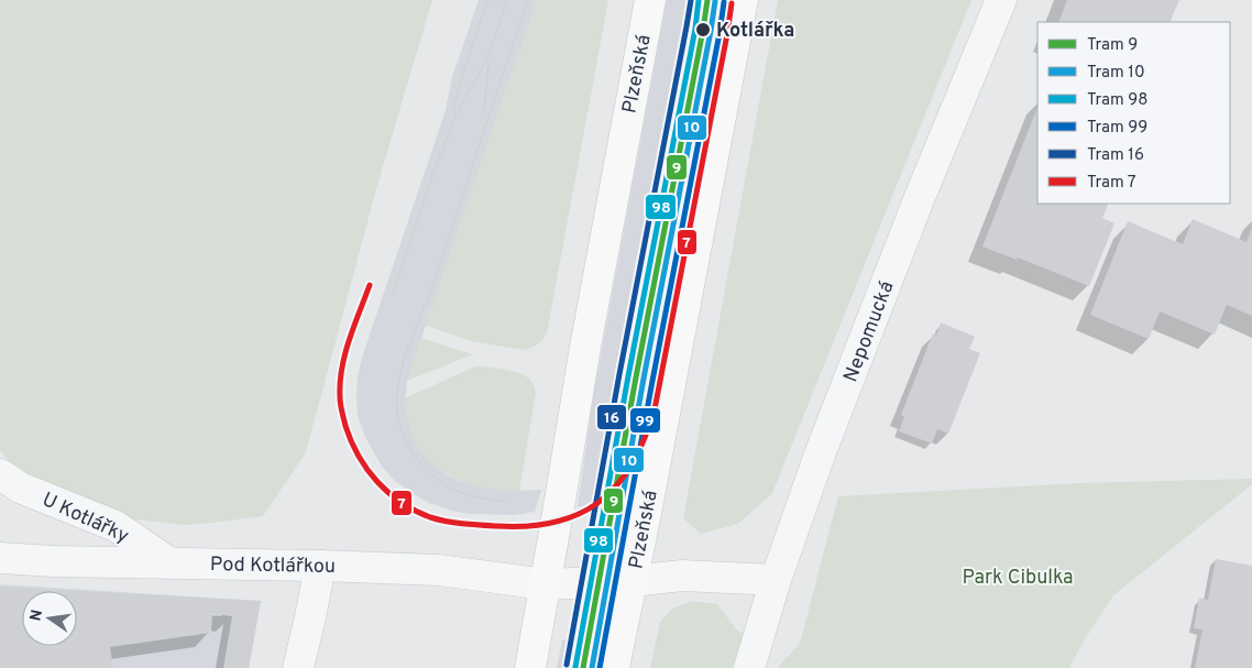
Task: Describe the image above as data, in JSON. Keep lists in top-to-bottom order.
{
  "streets": {
    "main road": ["Plzeňská"],
    "street": ["Nepomucká", "U Kotlářky", "Pod Kotlářkou"]
  },
  "crossings": [
    ["Plzeňská", "Pod Kotlářkou"],
    ["Nepomucká", "Pod Kotlářkou"],
    ["U Kotlářky", "Pod Kotlářkou"]
  ],
  "parks": ["Park Cibulka"],
  "places": ["Kotlářka"],
  "lines": [
    "tram line 9",
    "tram line 98",
    "tram line 16",
    "tram line 10",
    "tram line 99",
    "tram line 7"
  ],
  "legend": [
    "Tram 9",
    "Tram 10",
    "Tram 98",
    "Tram 99",
    "Tram 16",
    "Tram 7"
  ],
  "north": "left"
}
